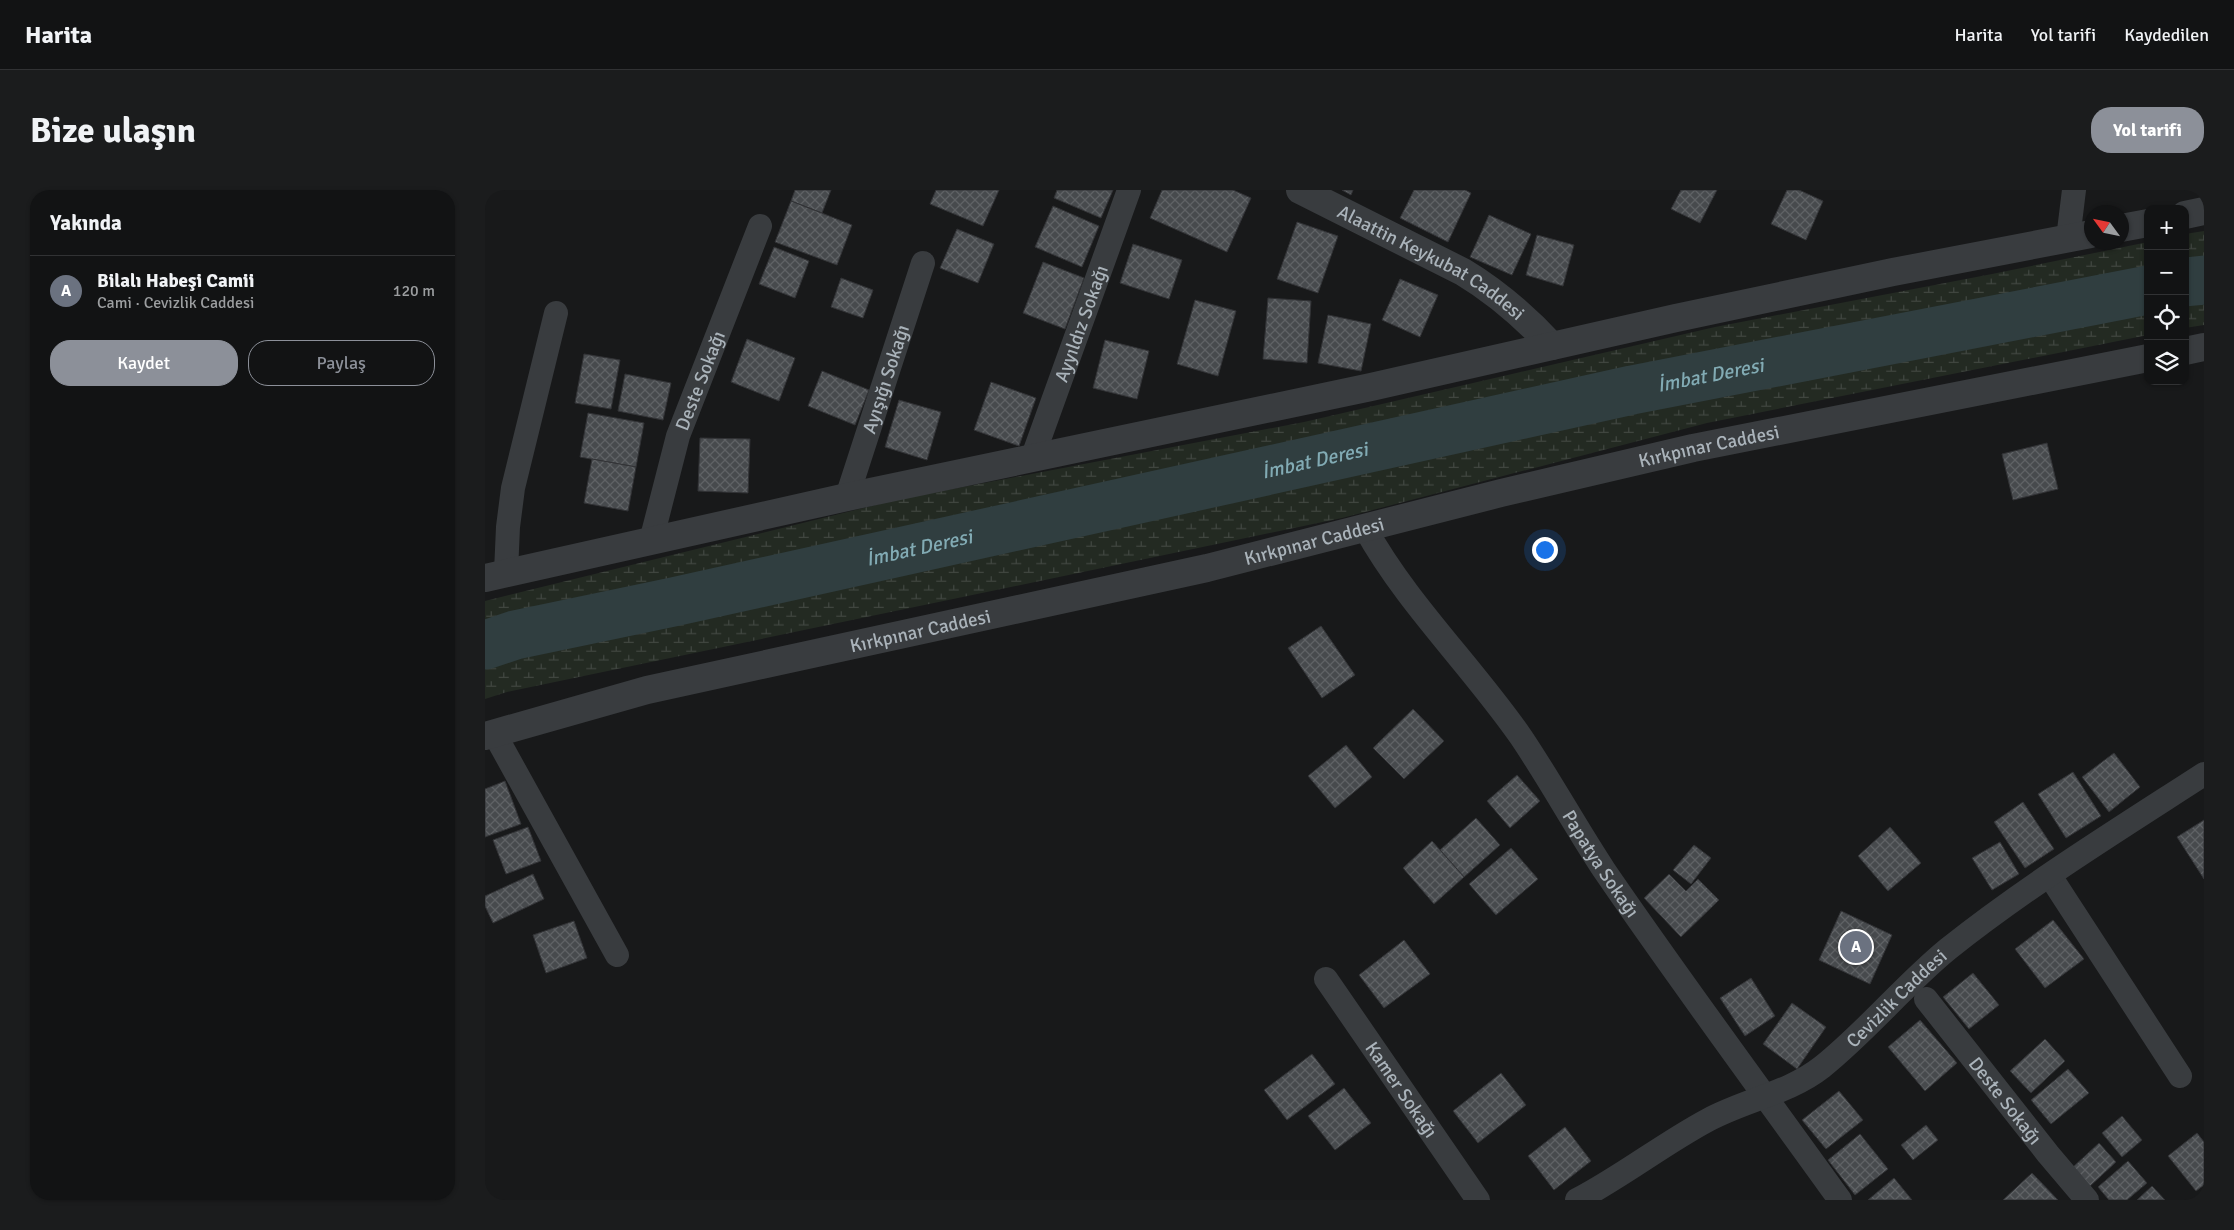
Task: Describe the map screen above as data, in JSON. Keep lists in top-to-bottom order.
{
  "streets": {
    "street": [
      "Alaattin Keykubat Caddesi",
      "Ayyıldız Sokağı",
      "Ayışığı Sokağı",
      "Deste Sokağı",
      "Kırkpınar Caddesi",
      "Papatya Sokağı",
      "Cevizlik Caddesi",
      "Kamer Sokağı"
    ]
  },
  "crossings": [
    ["Kırkpınar Caddesi", "Papatya Sokağı"],
    ["Papatya Sokağı", "Cevizlik Caddesi"]
  ],
  "water": ["İmbat Deresi"],
  "north": "top left",
  "page": {
    "header": "Harita",
    "nav": ["Harita", "Yol tarifi", "Kaydedilen"],
    "buttons": [
      "Yol tarifi",
      ["Kaydet", "Paylaş"]
    ],
    "title": "Bize ulaşın",
    "heading": "Yakında",
    "map_buttons": ["+", "−"],
    "list": [
      {
        "mark": "A",
        "name": "Bilalı Habeşi Camii",
        "note": "Cami · Cevizlik Caddesi",
        "value": "120 m"
      }
    ],
    "pins": "A"
  }
}
